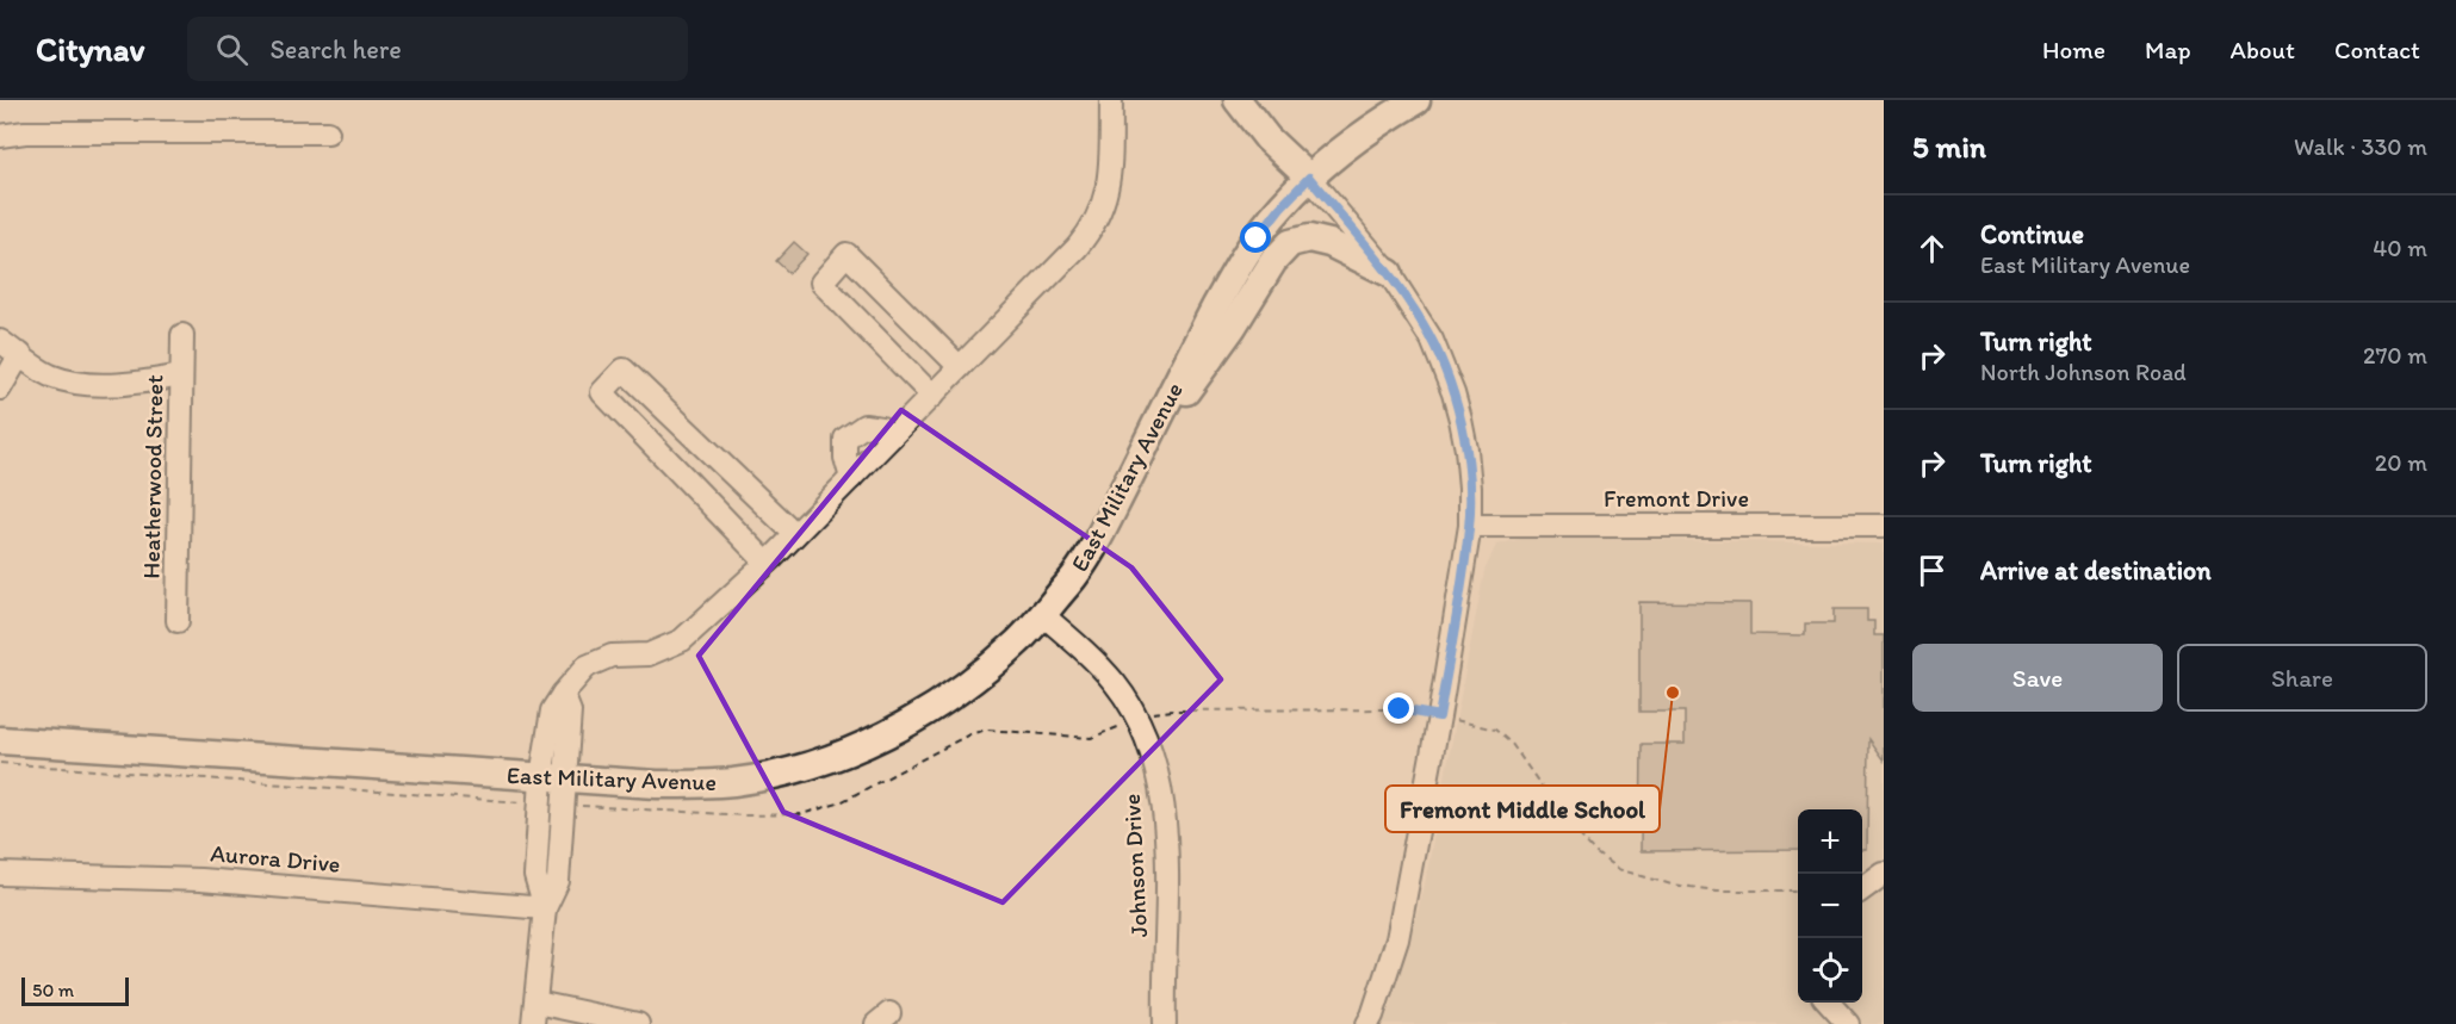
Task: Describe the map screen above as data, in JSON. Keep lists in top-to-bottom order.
{
  "streets": {
    "main road": ["East Military Avenue"],
    "street": [
      "Heatherwood Street",
      "Fremont Drive",
      "Aurora Drive",
      "Johnson Drive"
    ]
  },
  "crossings": [
    ["East Military Avenue", "Johnson Drive"]
  ],
  "places": ["Fremont Middle School"],
  "scale_bar": "50 m",
  "page": {
    "header": "Citynav",
    "search": "Search here",
    "nav": [
      "Home",
      "Map",
      "About",
      "Contact"
    ],
    "heading": ["5 min", "Walk · 330 m"],
    "list": [
      ["Continue", "East Military Avenue", "40 m"],
      ["Turn right", "North Johnson Road", "270 m"],
      ["Turn right", "20 m"],
      "Arrive at destination"
    ],
    "buttons": ["Save", "Share"],
    "map_buttons": ["+", "−"],
    "scale": "50 m"
  }
}
